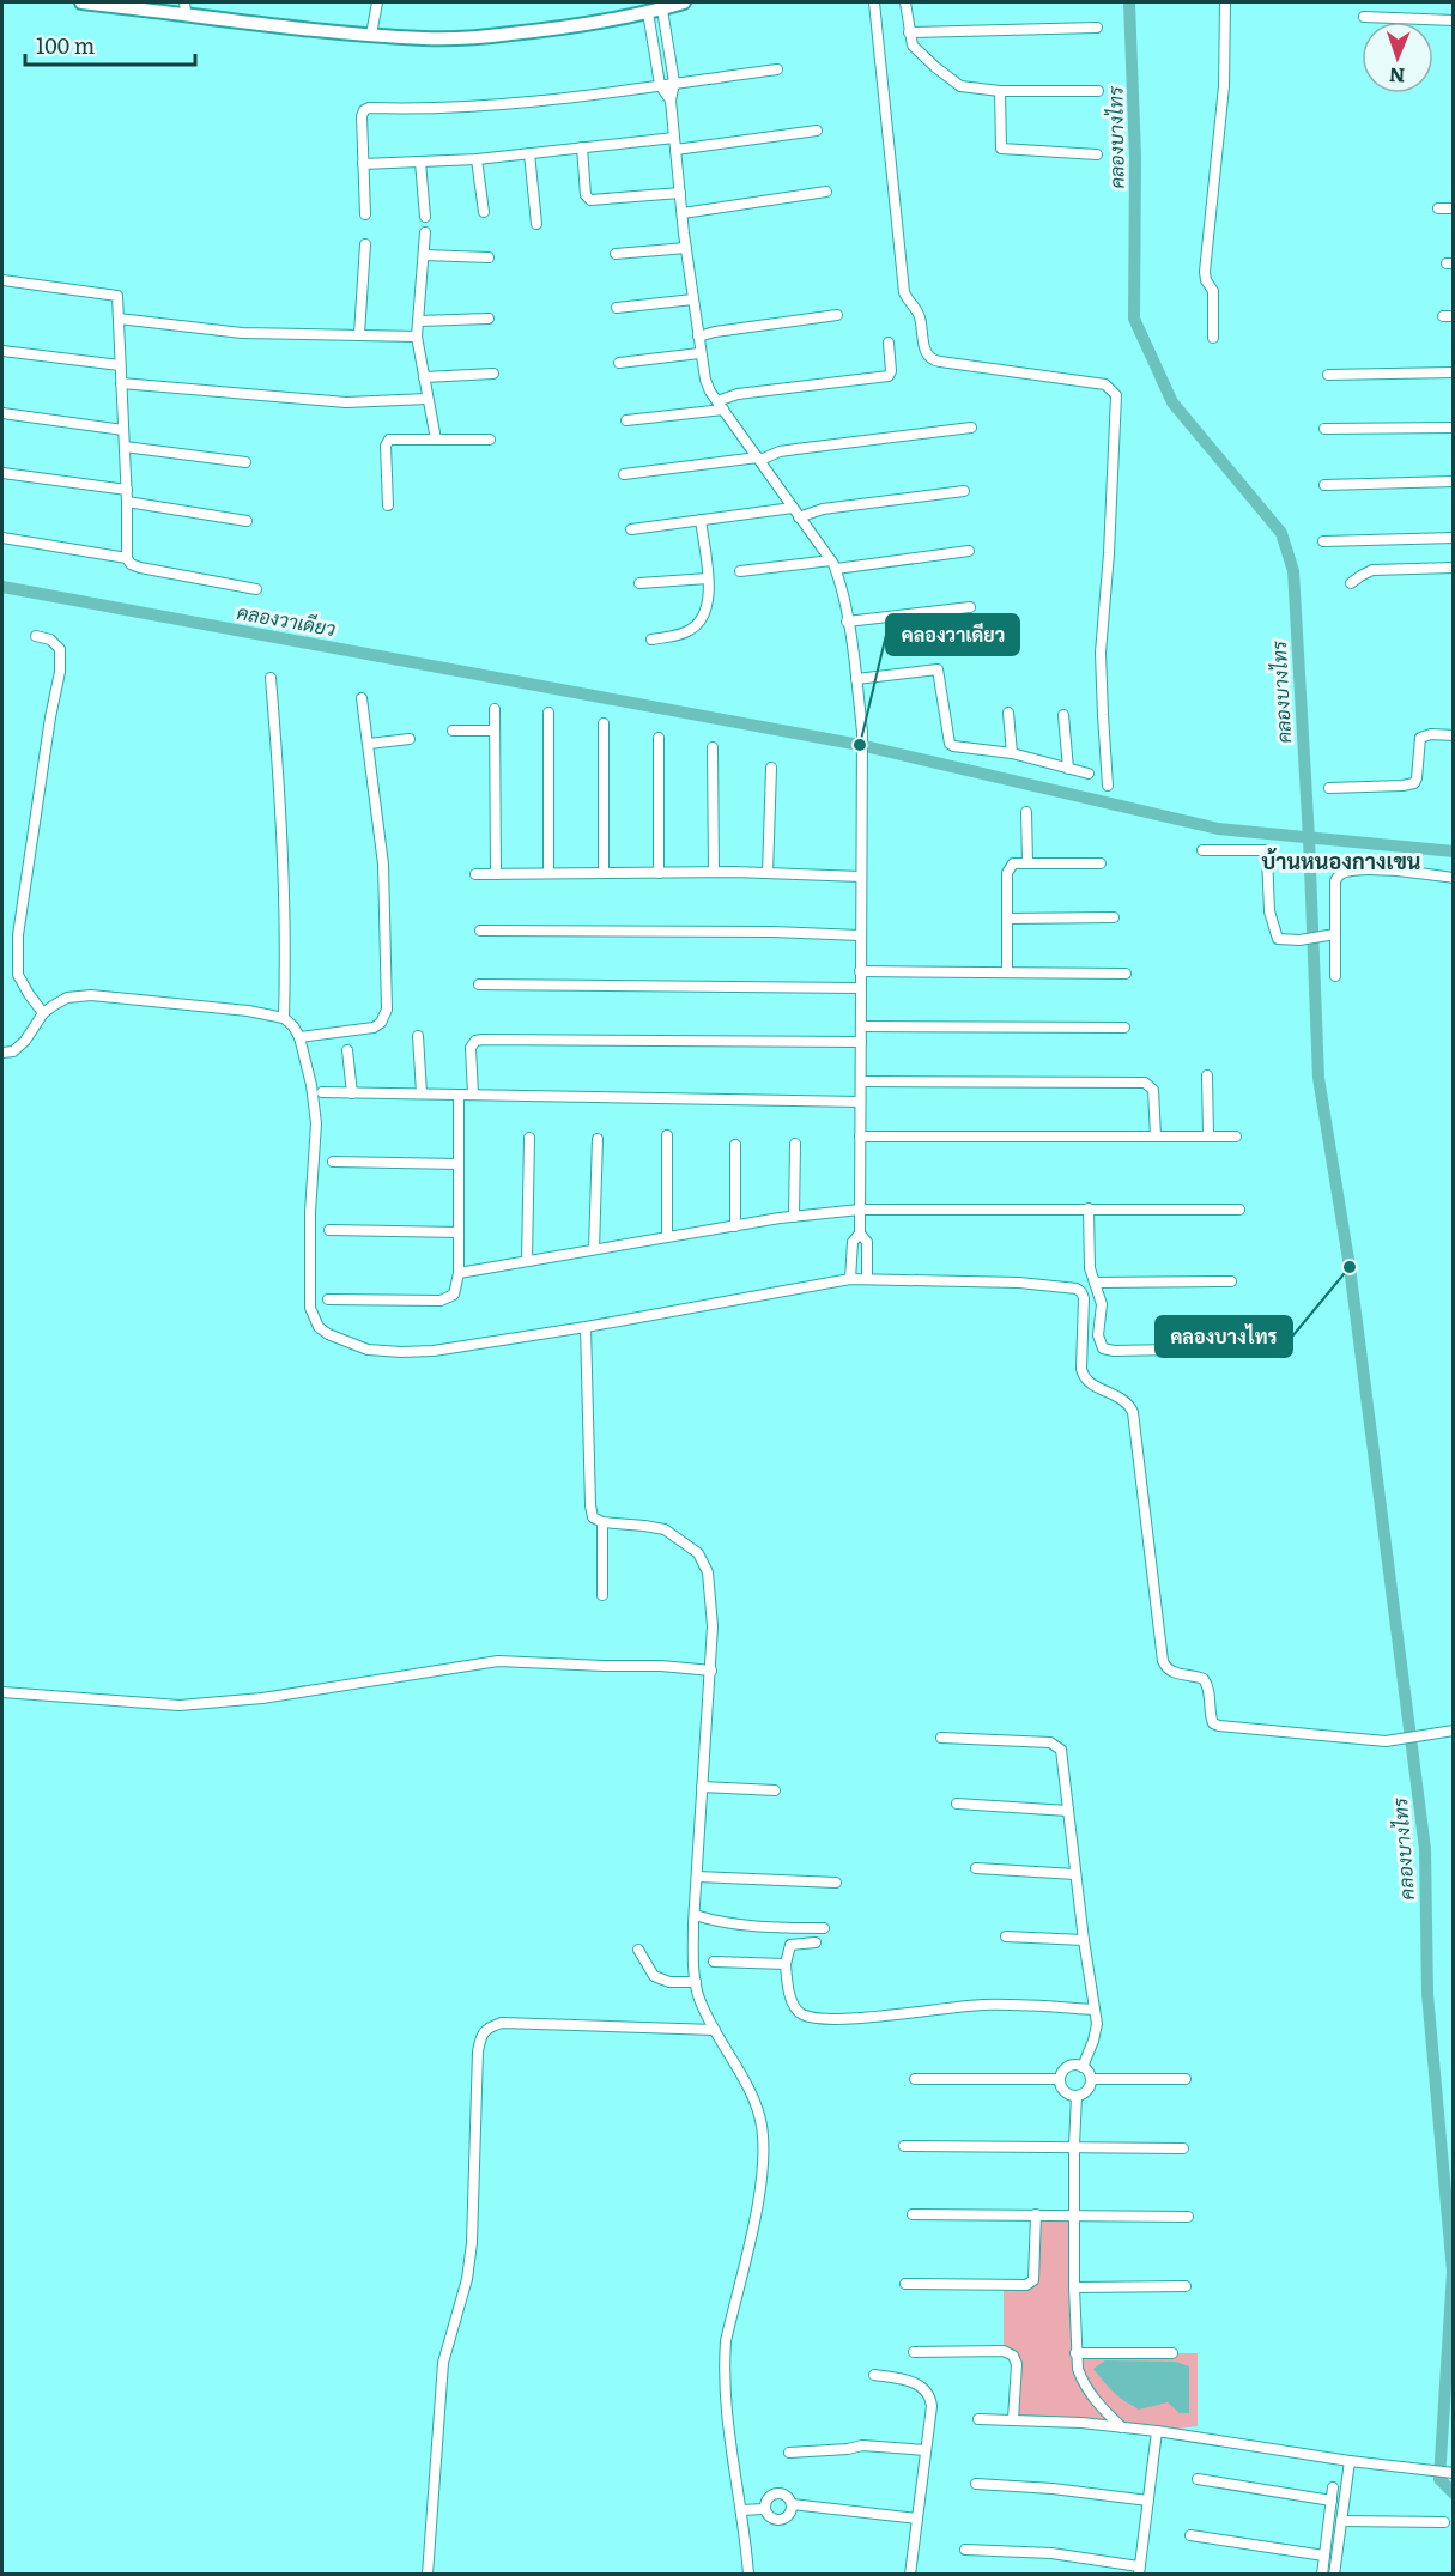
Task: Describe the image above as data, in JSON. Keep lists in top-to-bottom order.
{
  "districts": ["บ้านหนองกางเขน"],
  "water": ["คลองบางไทร", "คลองวาเดียว"],
  "places": ["คลองวาเดียว", "คลองบางไทร"],
  "scale_bar": "100 m",
  "north": "bottom"
}
